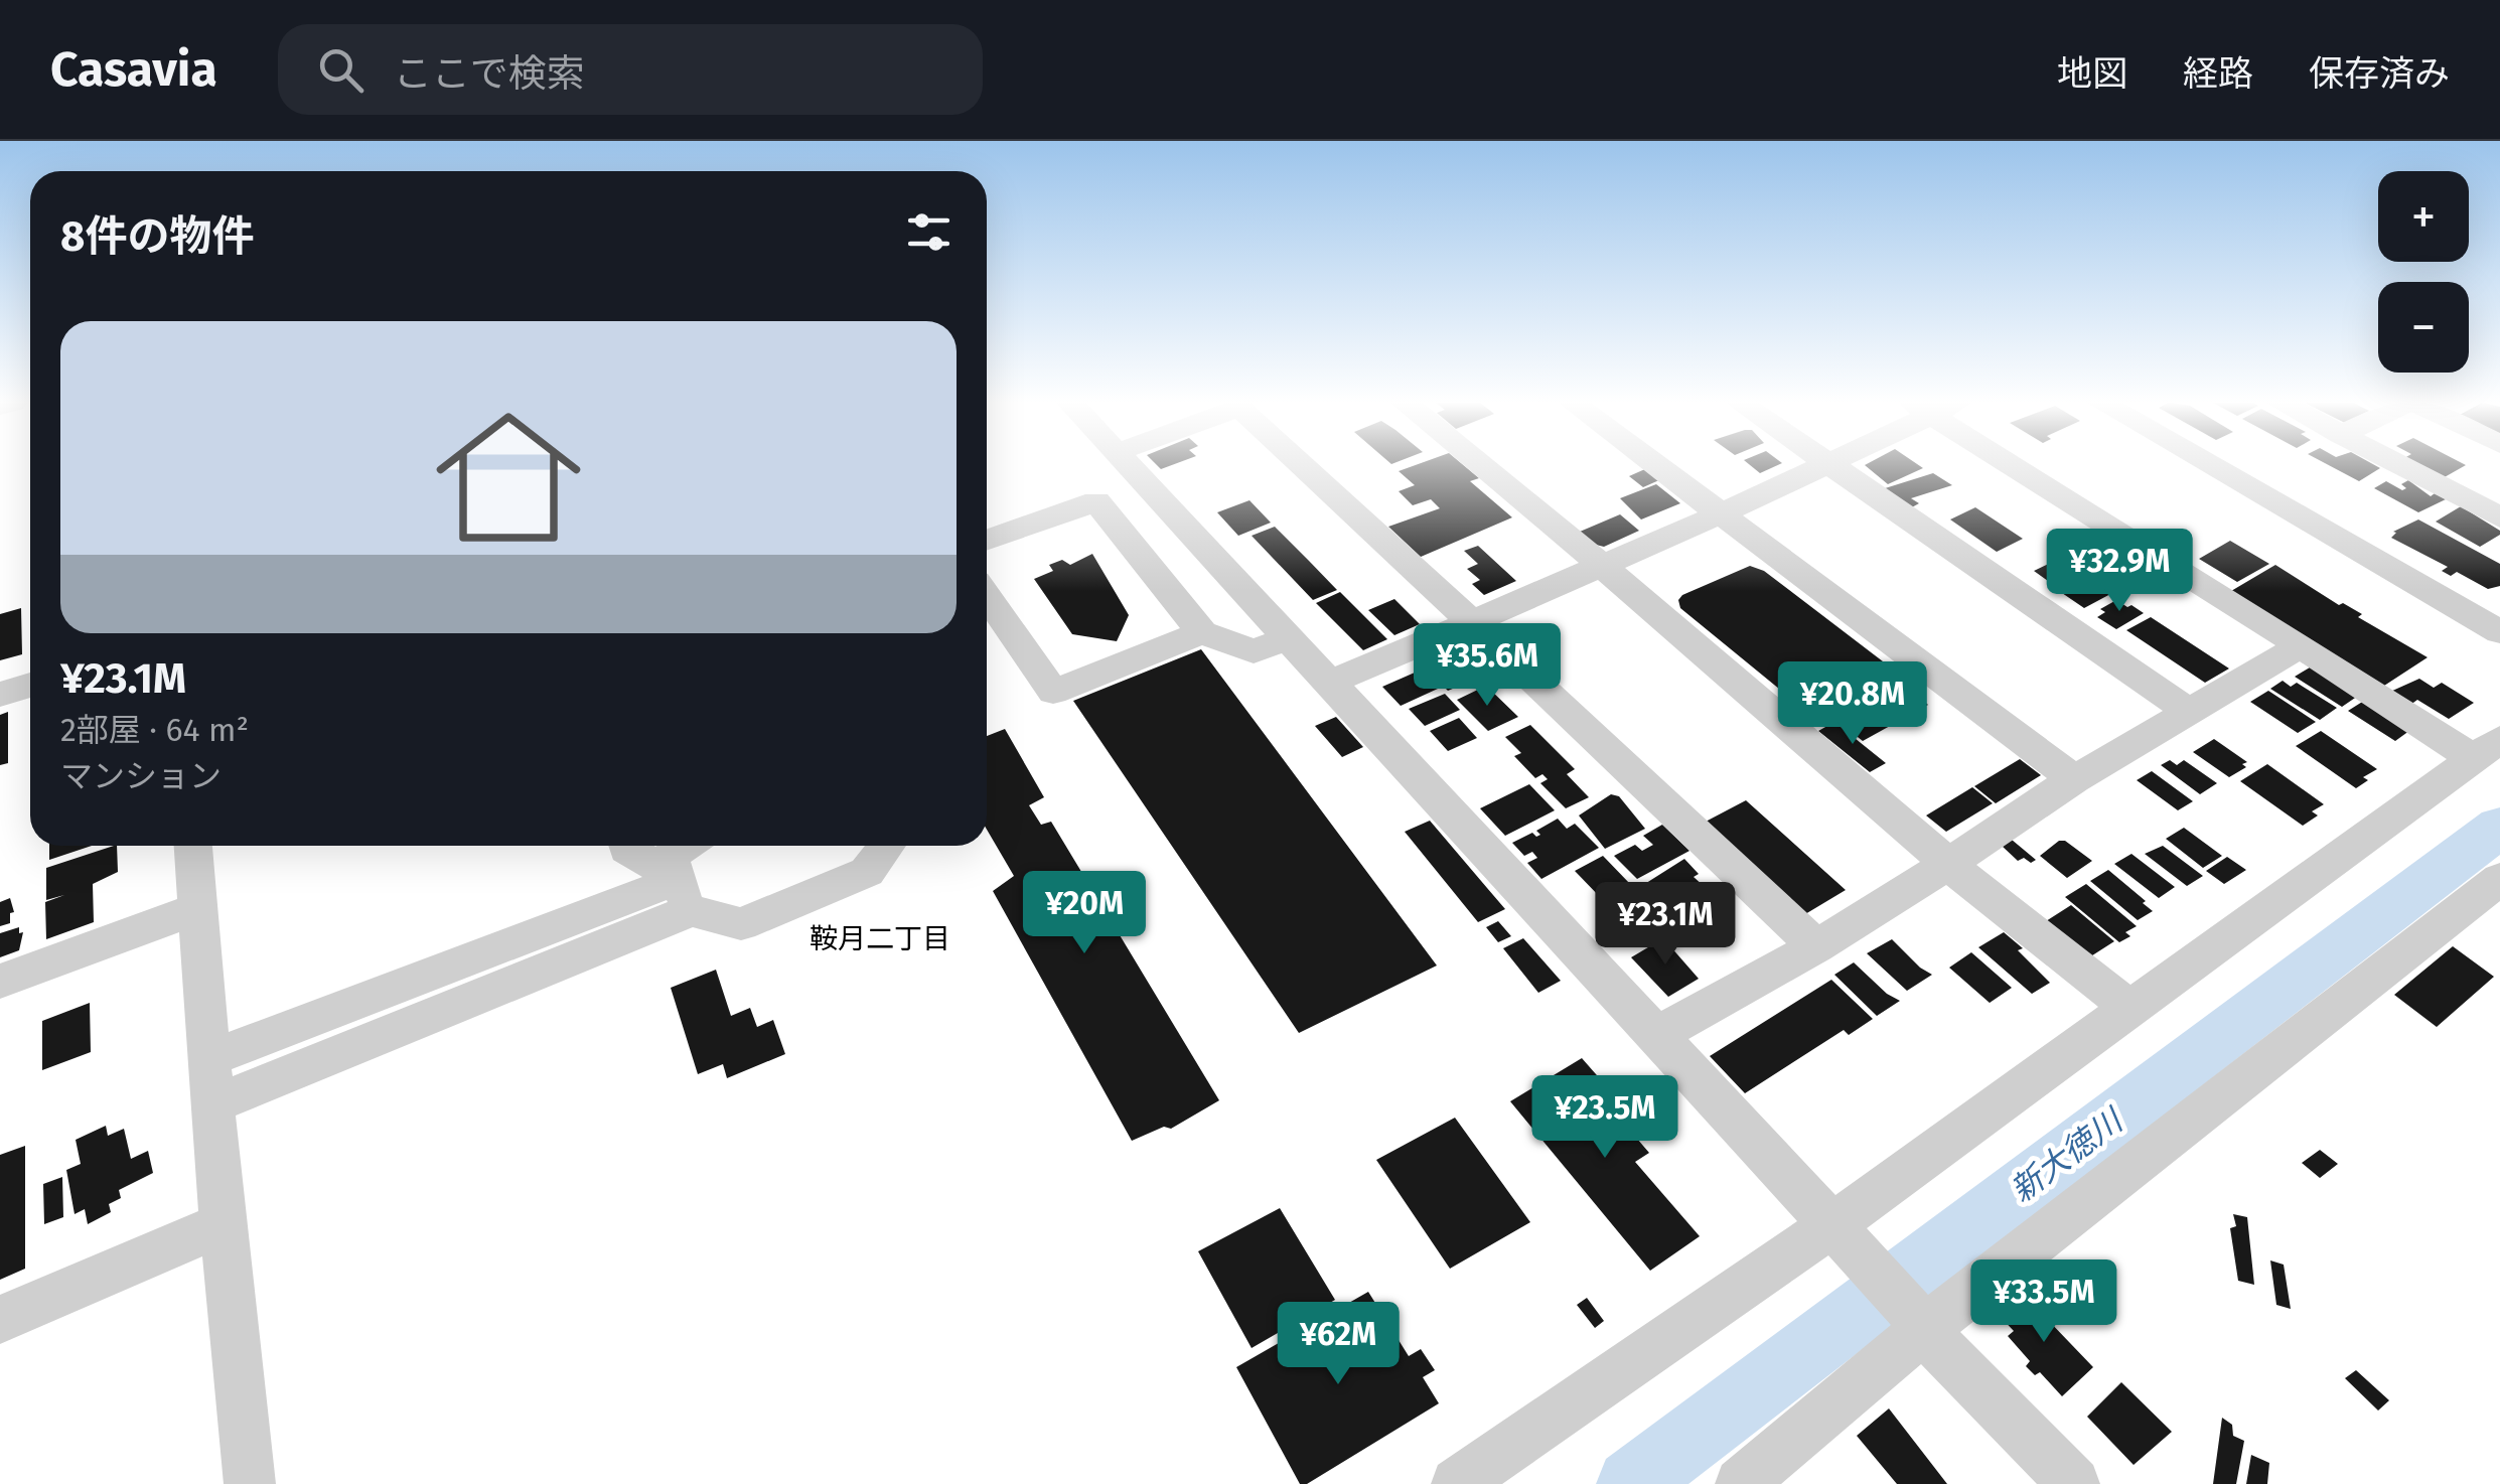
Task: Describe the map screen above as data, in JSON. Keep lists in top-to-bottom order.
{
  "districts": ["鞍月二丁目"],
  "water": ["新大徳川"],
  "page": {
    "header": "Casavia",
    "search": "ここで検索",
    "nav": ["地図", "経路", "保存済み"],
    "map_buttons": ["+", "−"],
    "heading": "8件の物件",
    "list": [
      {
        "name": "¥23.1M",
        "note": "2部屋 · 64 m² · マンション"
      }
    ],
    "price": [
      "¥32.9M",
      "¥35.6M",
      "¥20.8M",
      "¥20M",
      "¥23.1M",
      "¥23.5M",
      "¥33.5M",
      "¥62M"
    ]
  }
}
